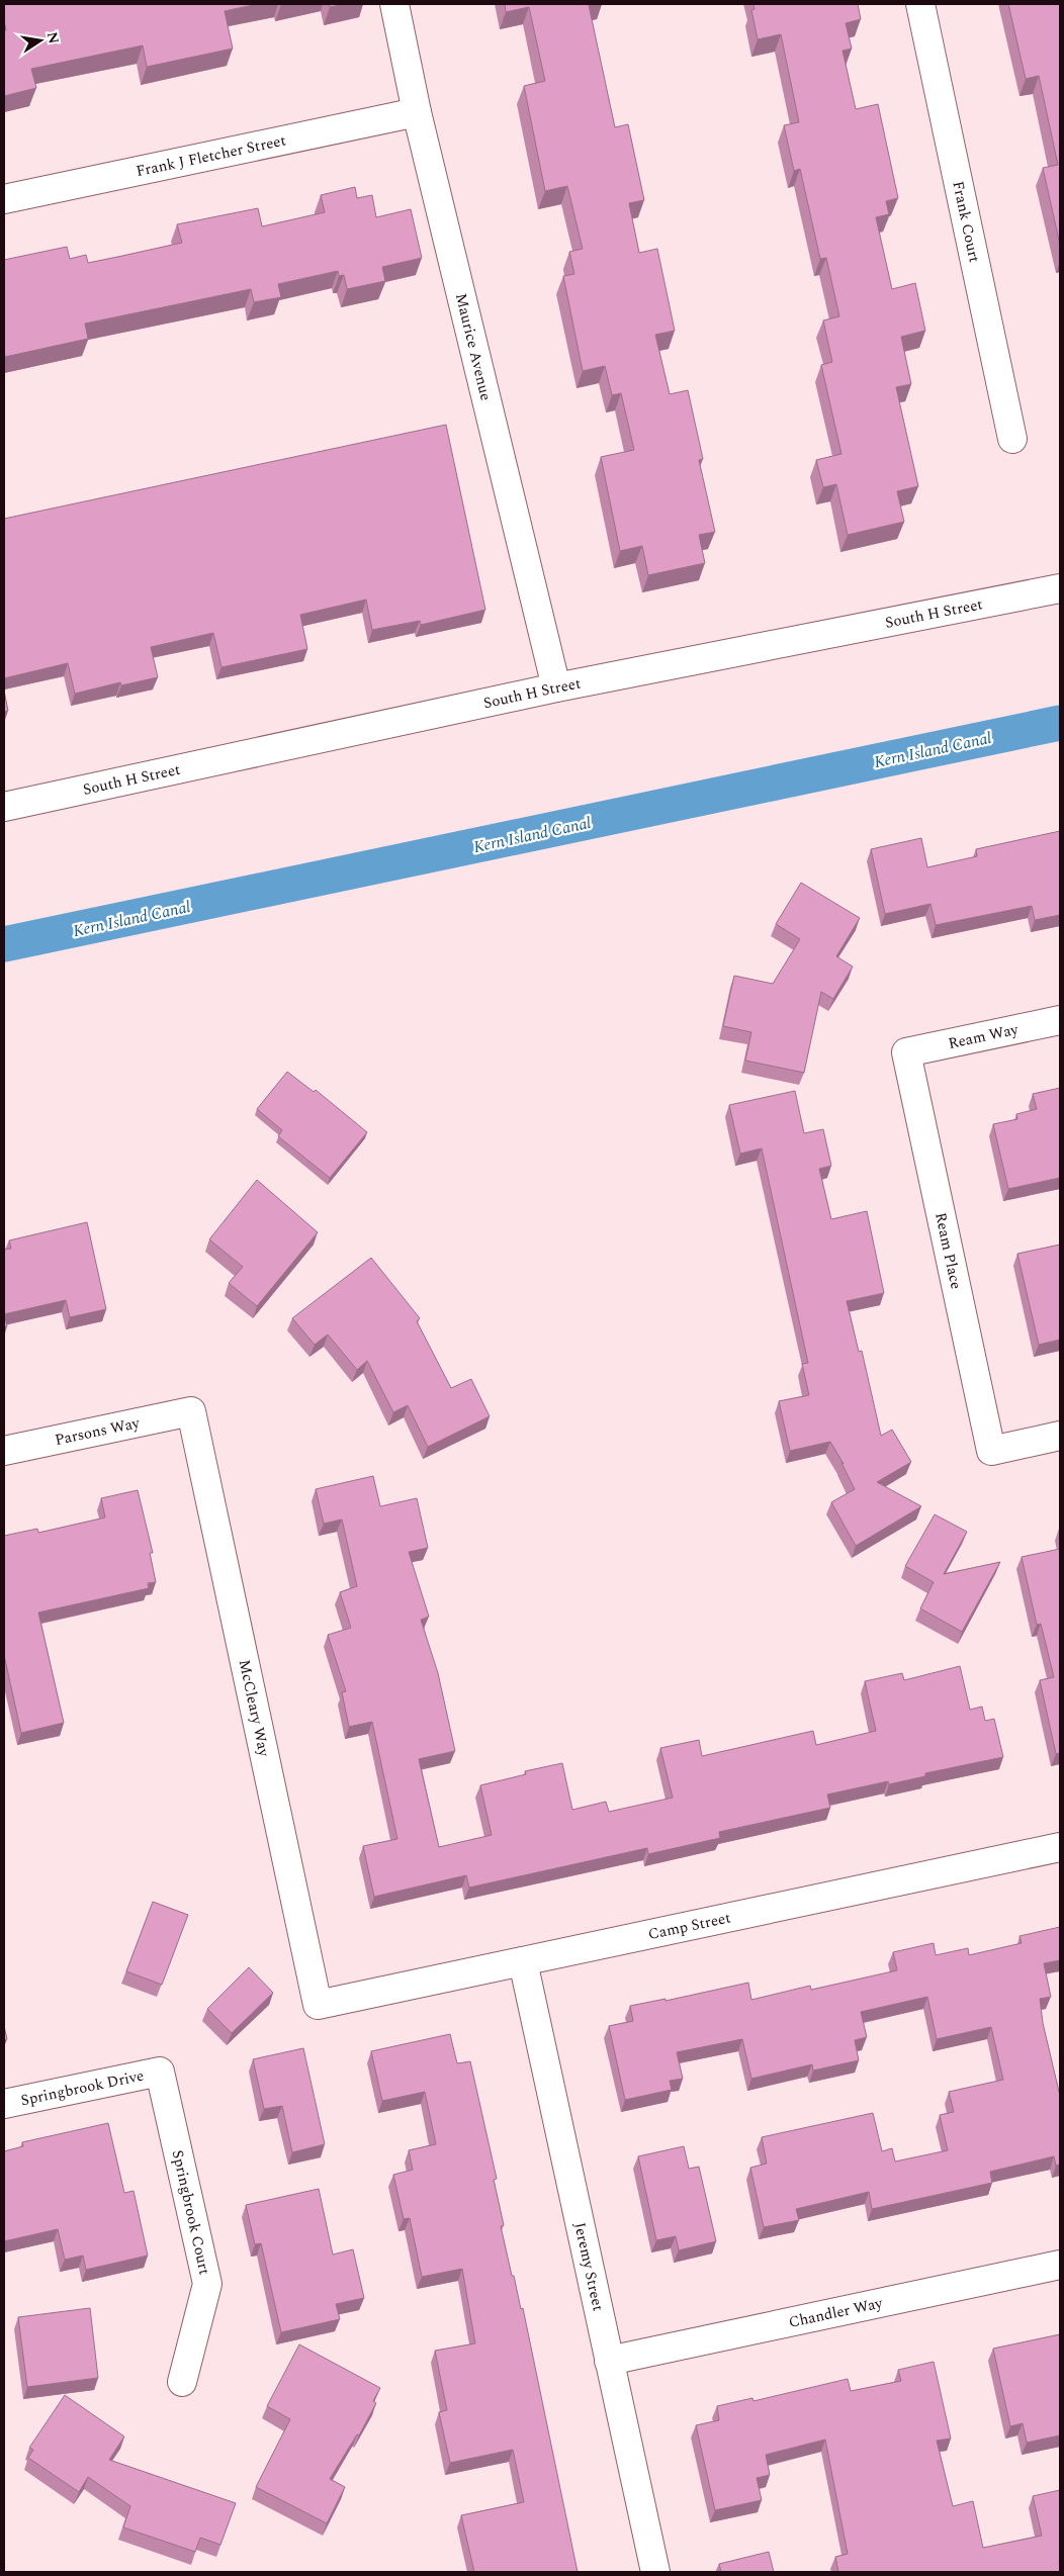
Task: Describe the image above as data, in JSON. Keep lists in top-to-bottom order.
{
  "streets": {
    "street": [
      "Frank J Fletcher Street",
      "Frank Court",
      "Maurice Avenue",
      "South H Street",
      "Ream Way",
      "Ream Place",
      "Parsons Way",
      "McCleary Way",
      "Camp Street",
      "Springbrook Drive",
      "Springbrook Court",
      "Jeremy Street",
      "Chandler Way"
    ]
  },
  "crossings": [
    ["Frank J Fletcher Street", "Maurice Avenue"],
    ["Maurice Avenue", "South H Street"],
    ["Ream Way", "Ream Place"],
    ["Parsons Way", "McCleary Way"],
    ["McCleary Way", "Camp Street"],
    ["Camp Street", "Jeremy Street"],
    ["Springbrook Drive", "Springbrook Court"],
    ["Jeremy Street", "Chandler Way"]
  ],
  "water": ["Kern Island Canal"],
  "north": "right"
}
